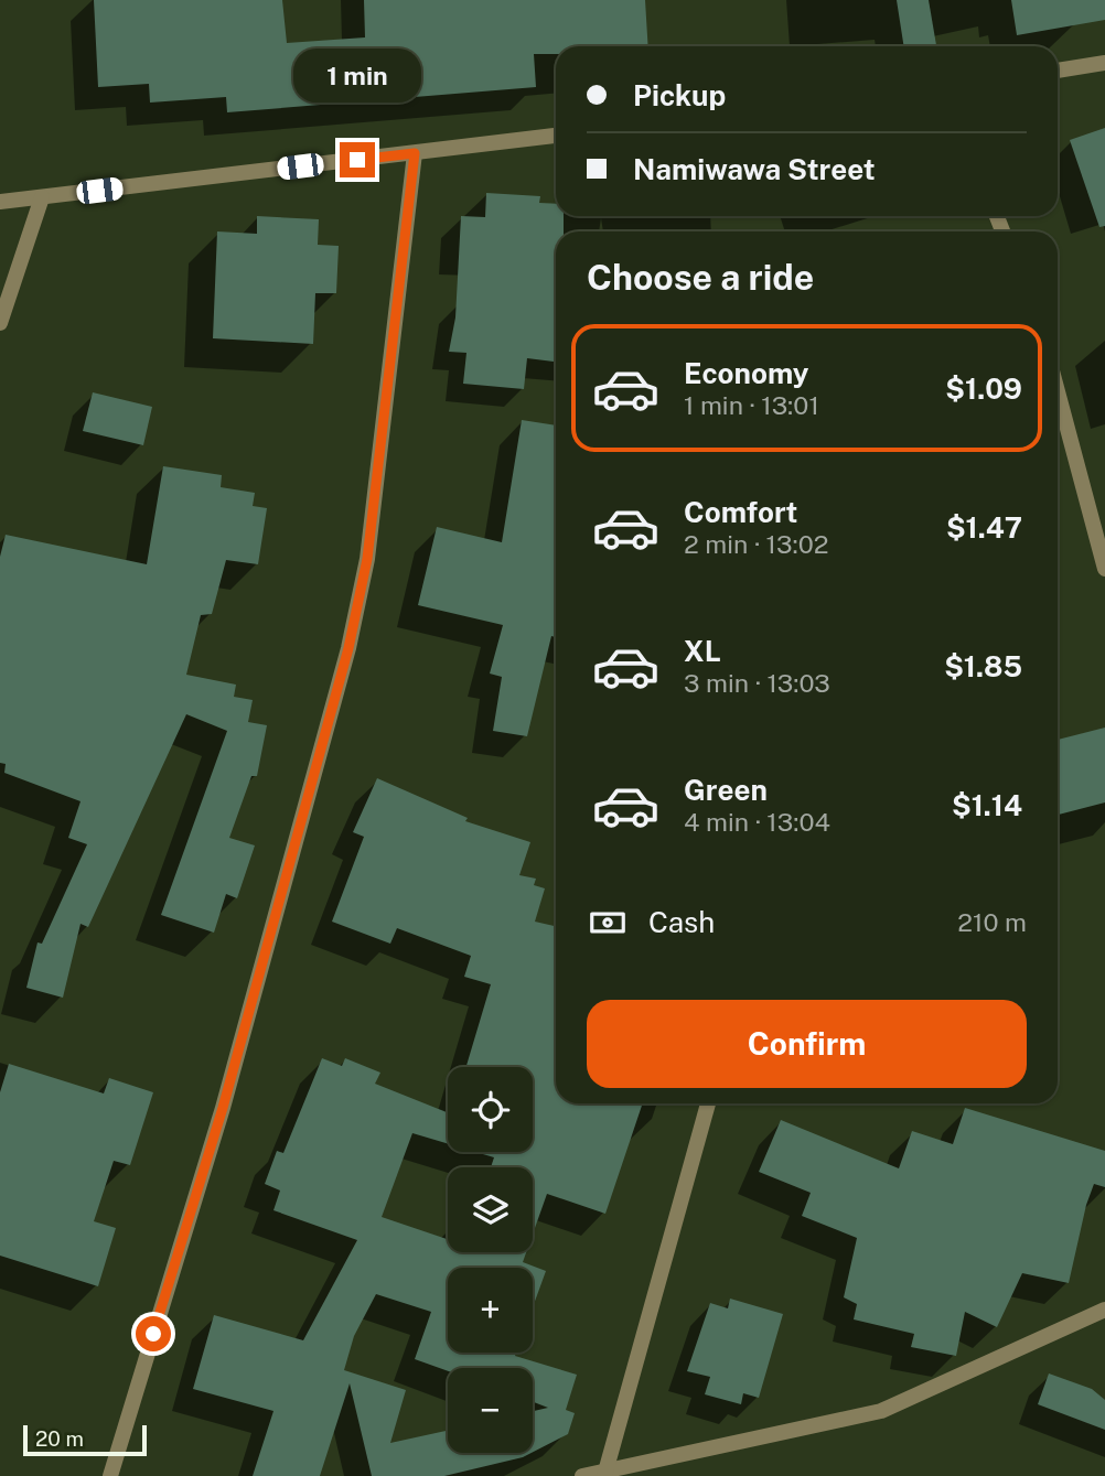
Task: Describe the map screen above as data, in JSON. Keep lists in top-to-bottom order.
{
  "scale_bar": "20 m",
  "page": {
    "banner": ["Pickup", "Namiwawa Street"],
    "bubble": "1 min",
    "heading": "Choose a ride",
    "list": [
      {
        "name": "Economy",
        "note": "1 min · 13:01",
        "value": "$1.09"
      },
      {
        "name": "Comfort",
        "note": "2 min · 13:02",
        "value": "$1.47"
      },
      {
        "name": "XL",
        "note": "3 min · 13:03",
        "value": "$1.85"
      },
      {
        "name": "Green",
        "note": "4 min · 13:04",
        "value": "$1.14"
      }
    ],
    "pay": ["Cash", "210 m"],
    "buttons": "Confirm",
    "map_buttons": ["+", "−"],
    "scale": "20 m"
  }
}
